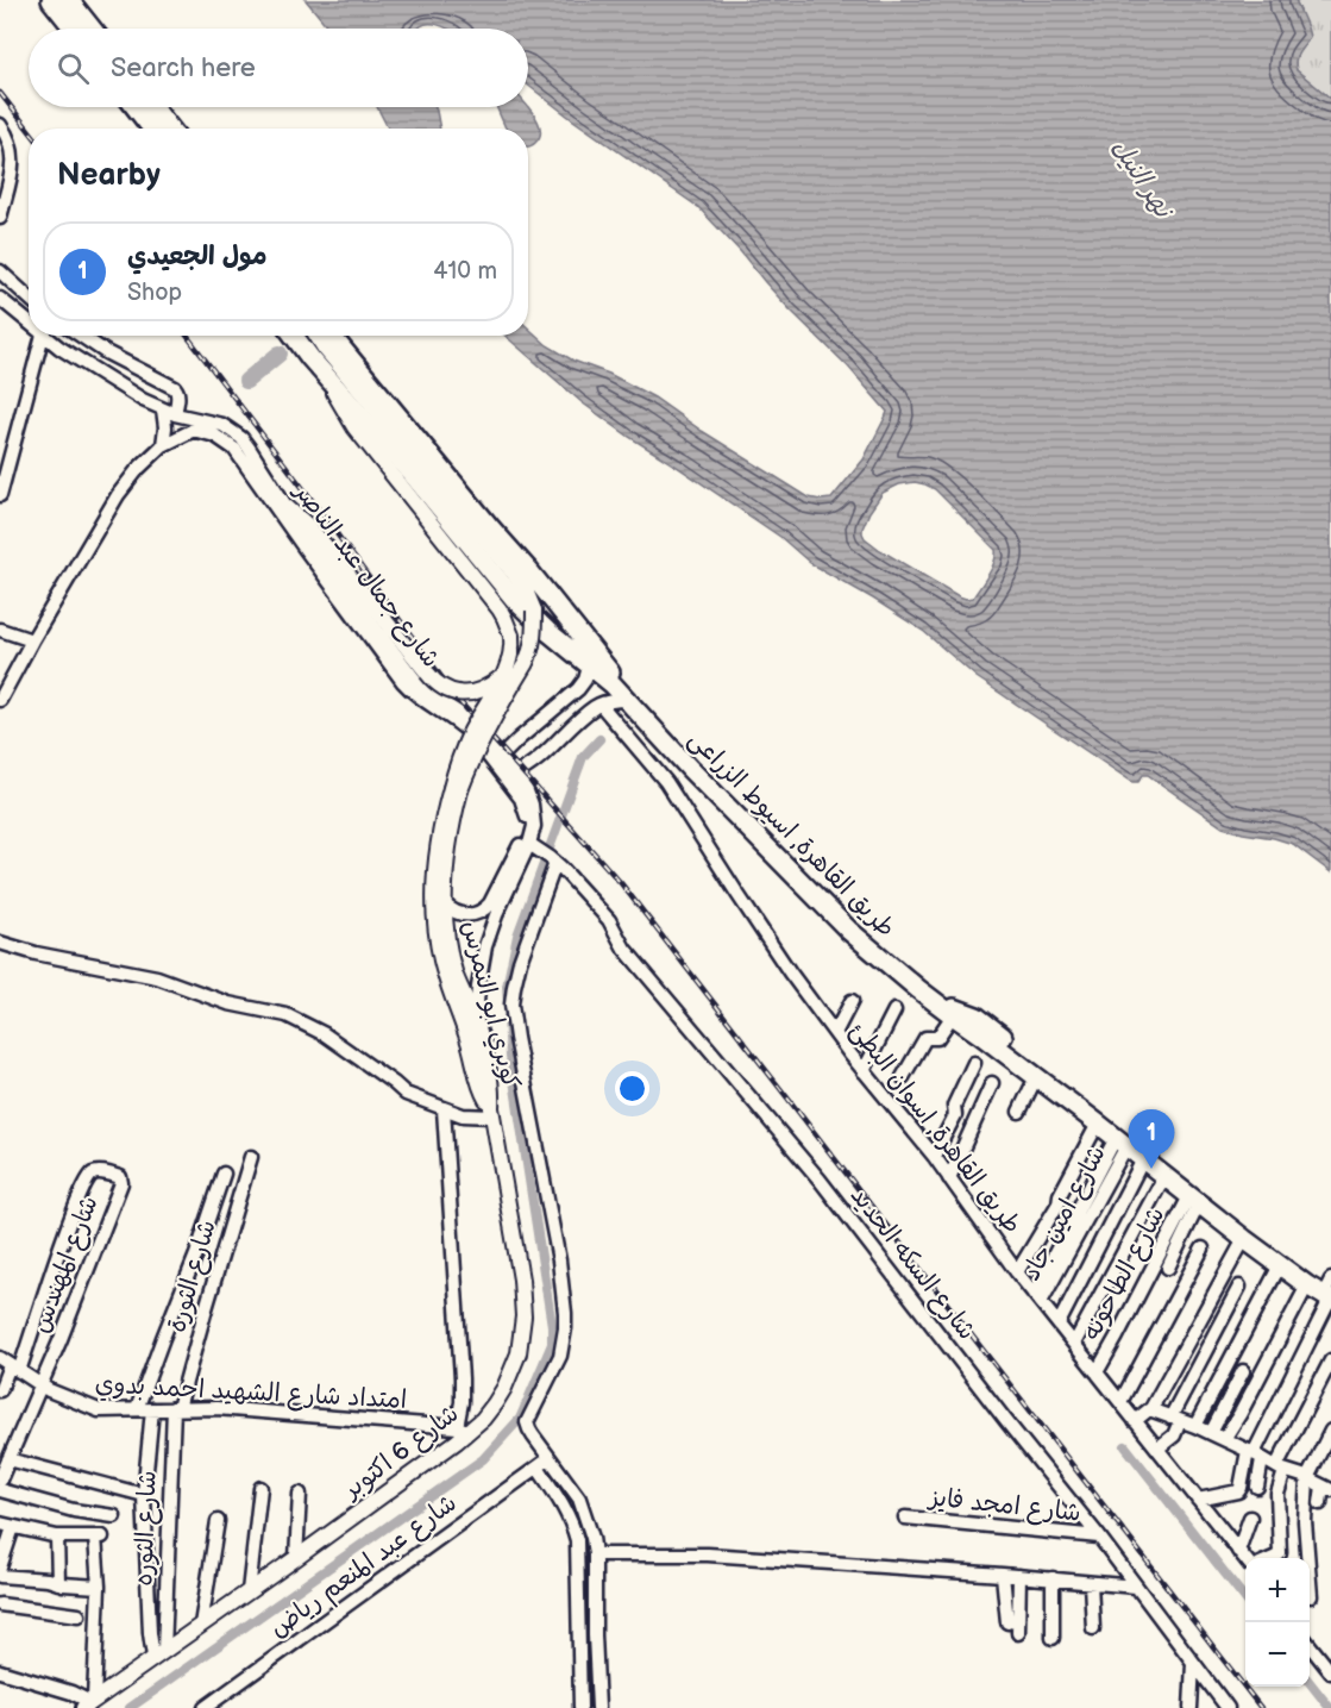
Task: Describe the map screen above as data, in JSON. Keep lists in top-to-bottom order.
{
  "streets": {
    "highway": ["طريق القاهرة, اسيوط الزراعى"],
    "main road": ["كوبري ابو النمرس", "شارع 6 اكتوبر"],
    "street": [
      "شارع جمال عبد الناصر",
      "طريق القاهرة, اسوان البطئ",
      "شارع السكه الحديد",
      "شارع المهندس",
      "شارع الطاحونه",
      "شارع الثورة",
      "امتداد شارع الشهيد احمد بدوي",
      "شارع امجد فايز",
      "شارع الثوره",
      "شارع عبد المنعم رياض"
    ]
  },
  "crossings": [
    ["شارع جمال عبد الناصر", "كوبري ابو النمرس"],
    ["شارع جمال عبد الناصر", "شارع السكه الحديد"],
    ["طريق القاهرة, اسيوط الزراعى", "كوبري ابو النمرس"],
    ["طريق القاهرة, اسيوط الزراعى", "شارع الطاحونه"],
    ["كوبري ابو النمرس", "شارع 6 اكتوبر"],
    ["طريق القاهرة, اسوان البطئ", "شارع الطاحونه"],
    ["شارع السكه الحديد", "شارع امجد فايز"],
    ["شارع المهندس", "امتداد شارع الشهيد احمد بدوي"],
    ["شارع الثورة", "امتداد شارع الشهيد احمد بدوي"],
    ["شارع الثورة", "شارع الثوره"],
    ["امتداد شارع الشهيد احمد بدوي", "شارع 6 اكتوبر"],
    ["امتداد شارع الشهيد احمد بدوي", "شارع الثوره"],
    ["شارع 6 اكتوبر", "شارع الثوره"]
  ],
  "water": ["نهر النيل"],
  "page": {
    "search": "Search here",
    "heading": "Nearby",
    "list": [
      {
        "mark": "1",
        "name": "مول الجعيدي",
        "note": "Shop",
        "value": "410 m"
      }
    ],
    "pins": "1",
    "map_buttons": ["+", "−"]
  }
}
